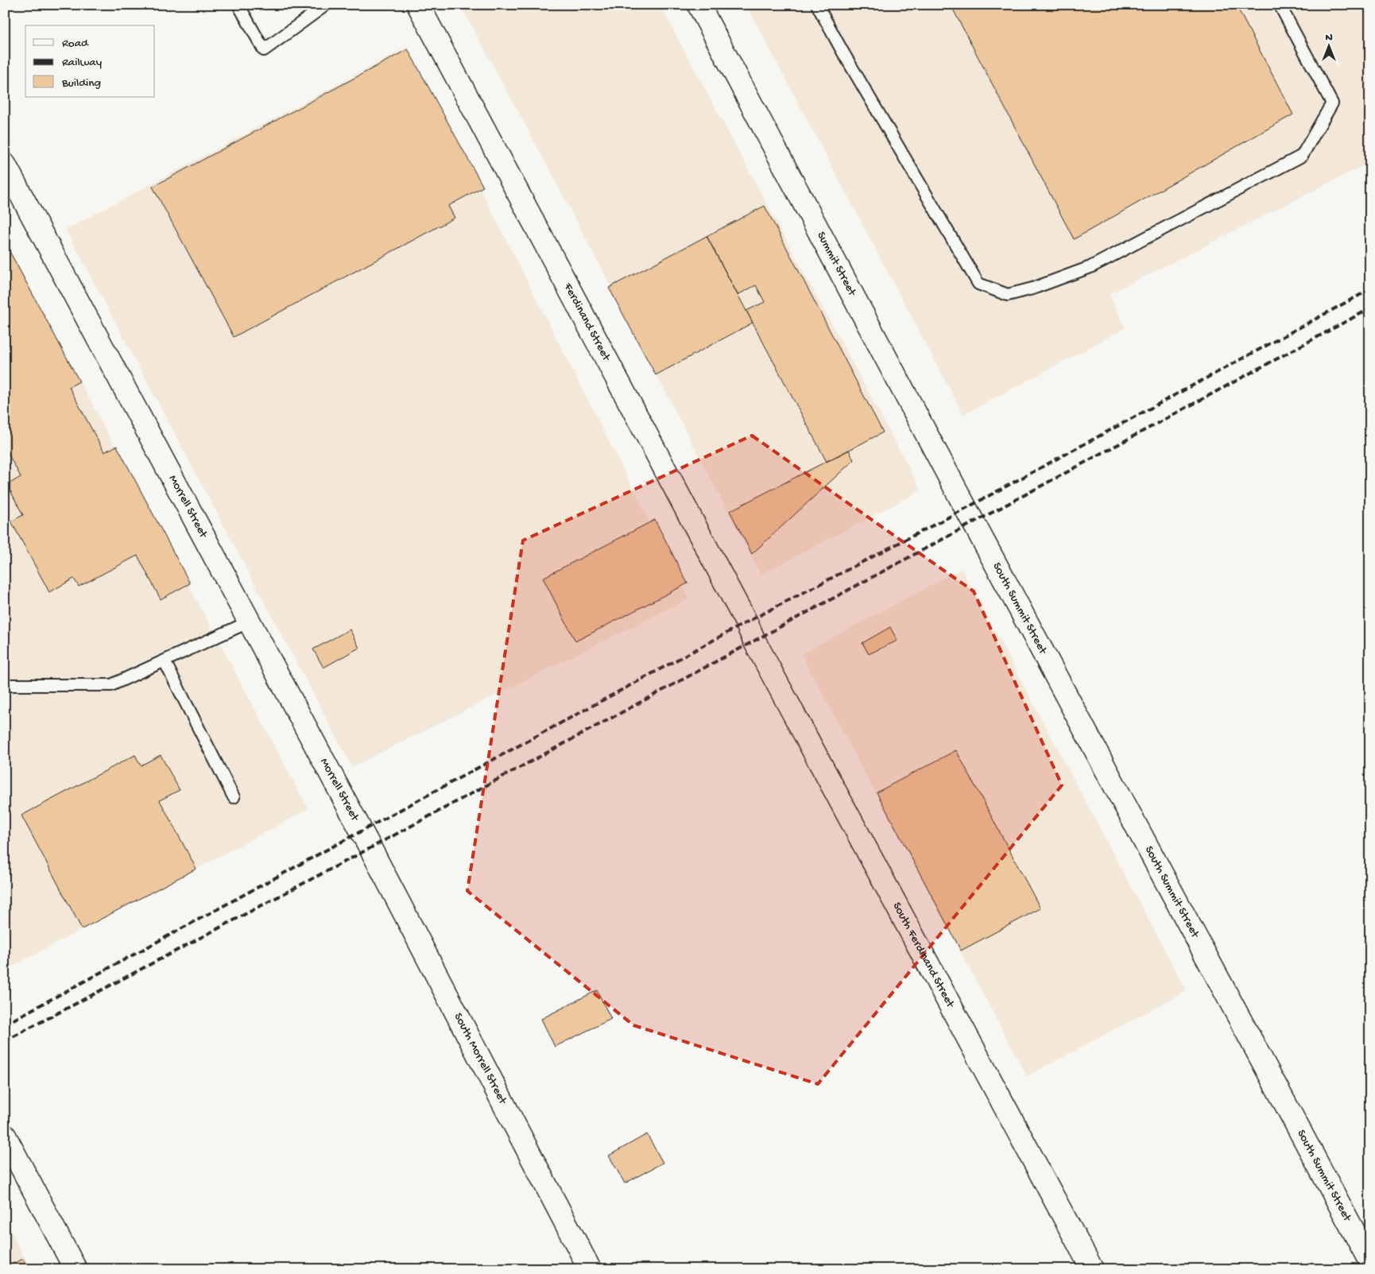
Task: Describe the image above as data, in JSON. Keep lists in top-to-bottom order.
{
  "streets": {
    "street": [
      "Summit Street",
      "Ferdinand Street",
      "Morrell Street",
      "South Summit Street",
      "South Ferdinand Street",
      "South Morrell Street"
    ]
  },
  "crossings": [
    ["Summit Street", "South Summit Street"],
    ["Ferdinand Street", "South Ferdinand Street"],
    ["Morrell Street", "South Morrell Street"]
  ],
  "legend": ["Road", "Railway", "Building"],
  "north": "top"
}
